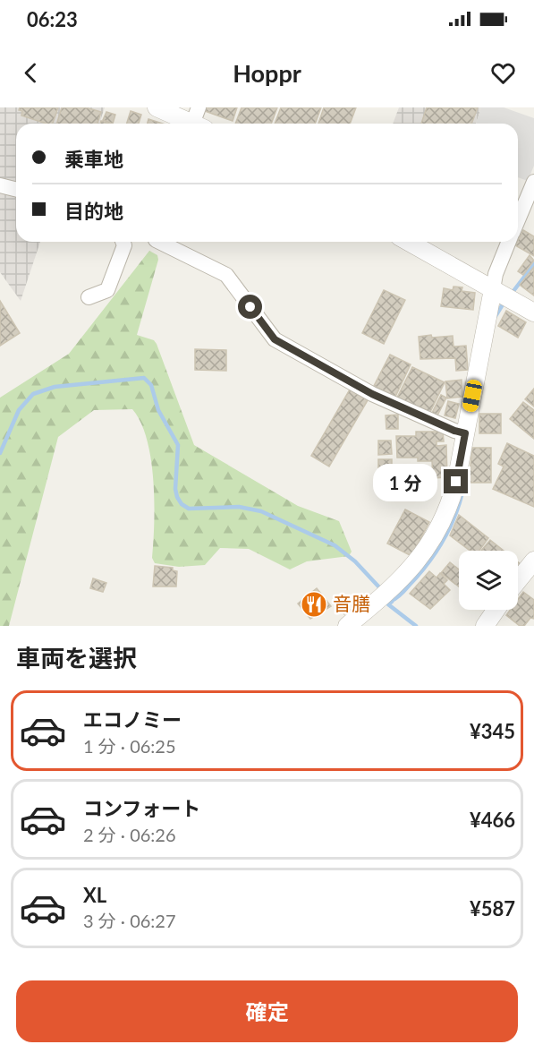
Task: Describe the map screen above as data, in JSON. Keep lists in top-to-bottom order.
{
  "places": {
    "restaurant": ["音膳"]
  },
  "page": {
    "status": "06:23",
    "header": "Hoppr",
    "banner": ["乗車地", "目的地"],
    "bubble": "1 分",
    "heading": "車両を選択",
    "list": [
      {
        "name": "エコノミー",
        "note": "1 分 · 06:25",
        "value": "¥345"
      },
      {
        "name": "コンフォート",
        "note": "2 分 · 06:26",
        "value": "¥466"
      },
      {
        "name": "XL",
        "note": "3 分 · 06:27",
        "value": "¥587"
      }
    ],
    "buttons": "確定"
  }
}
